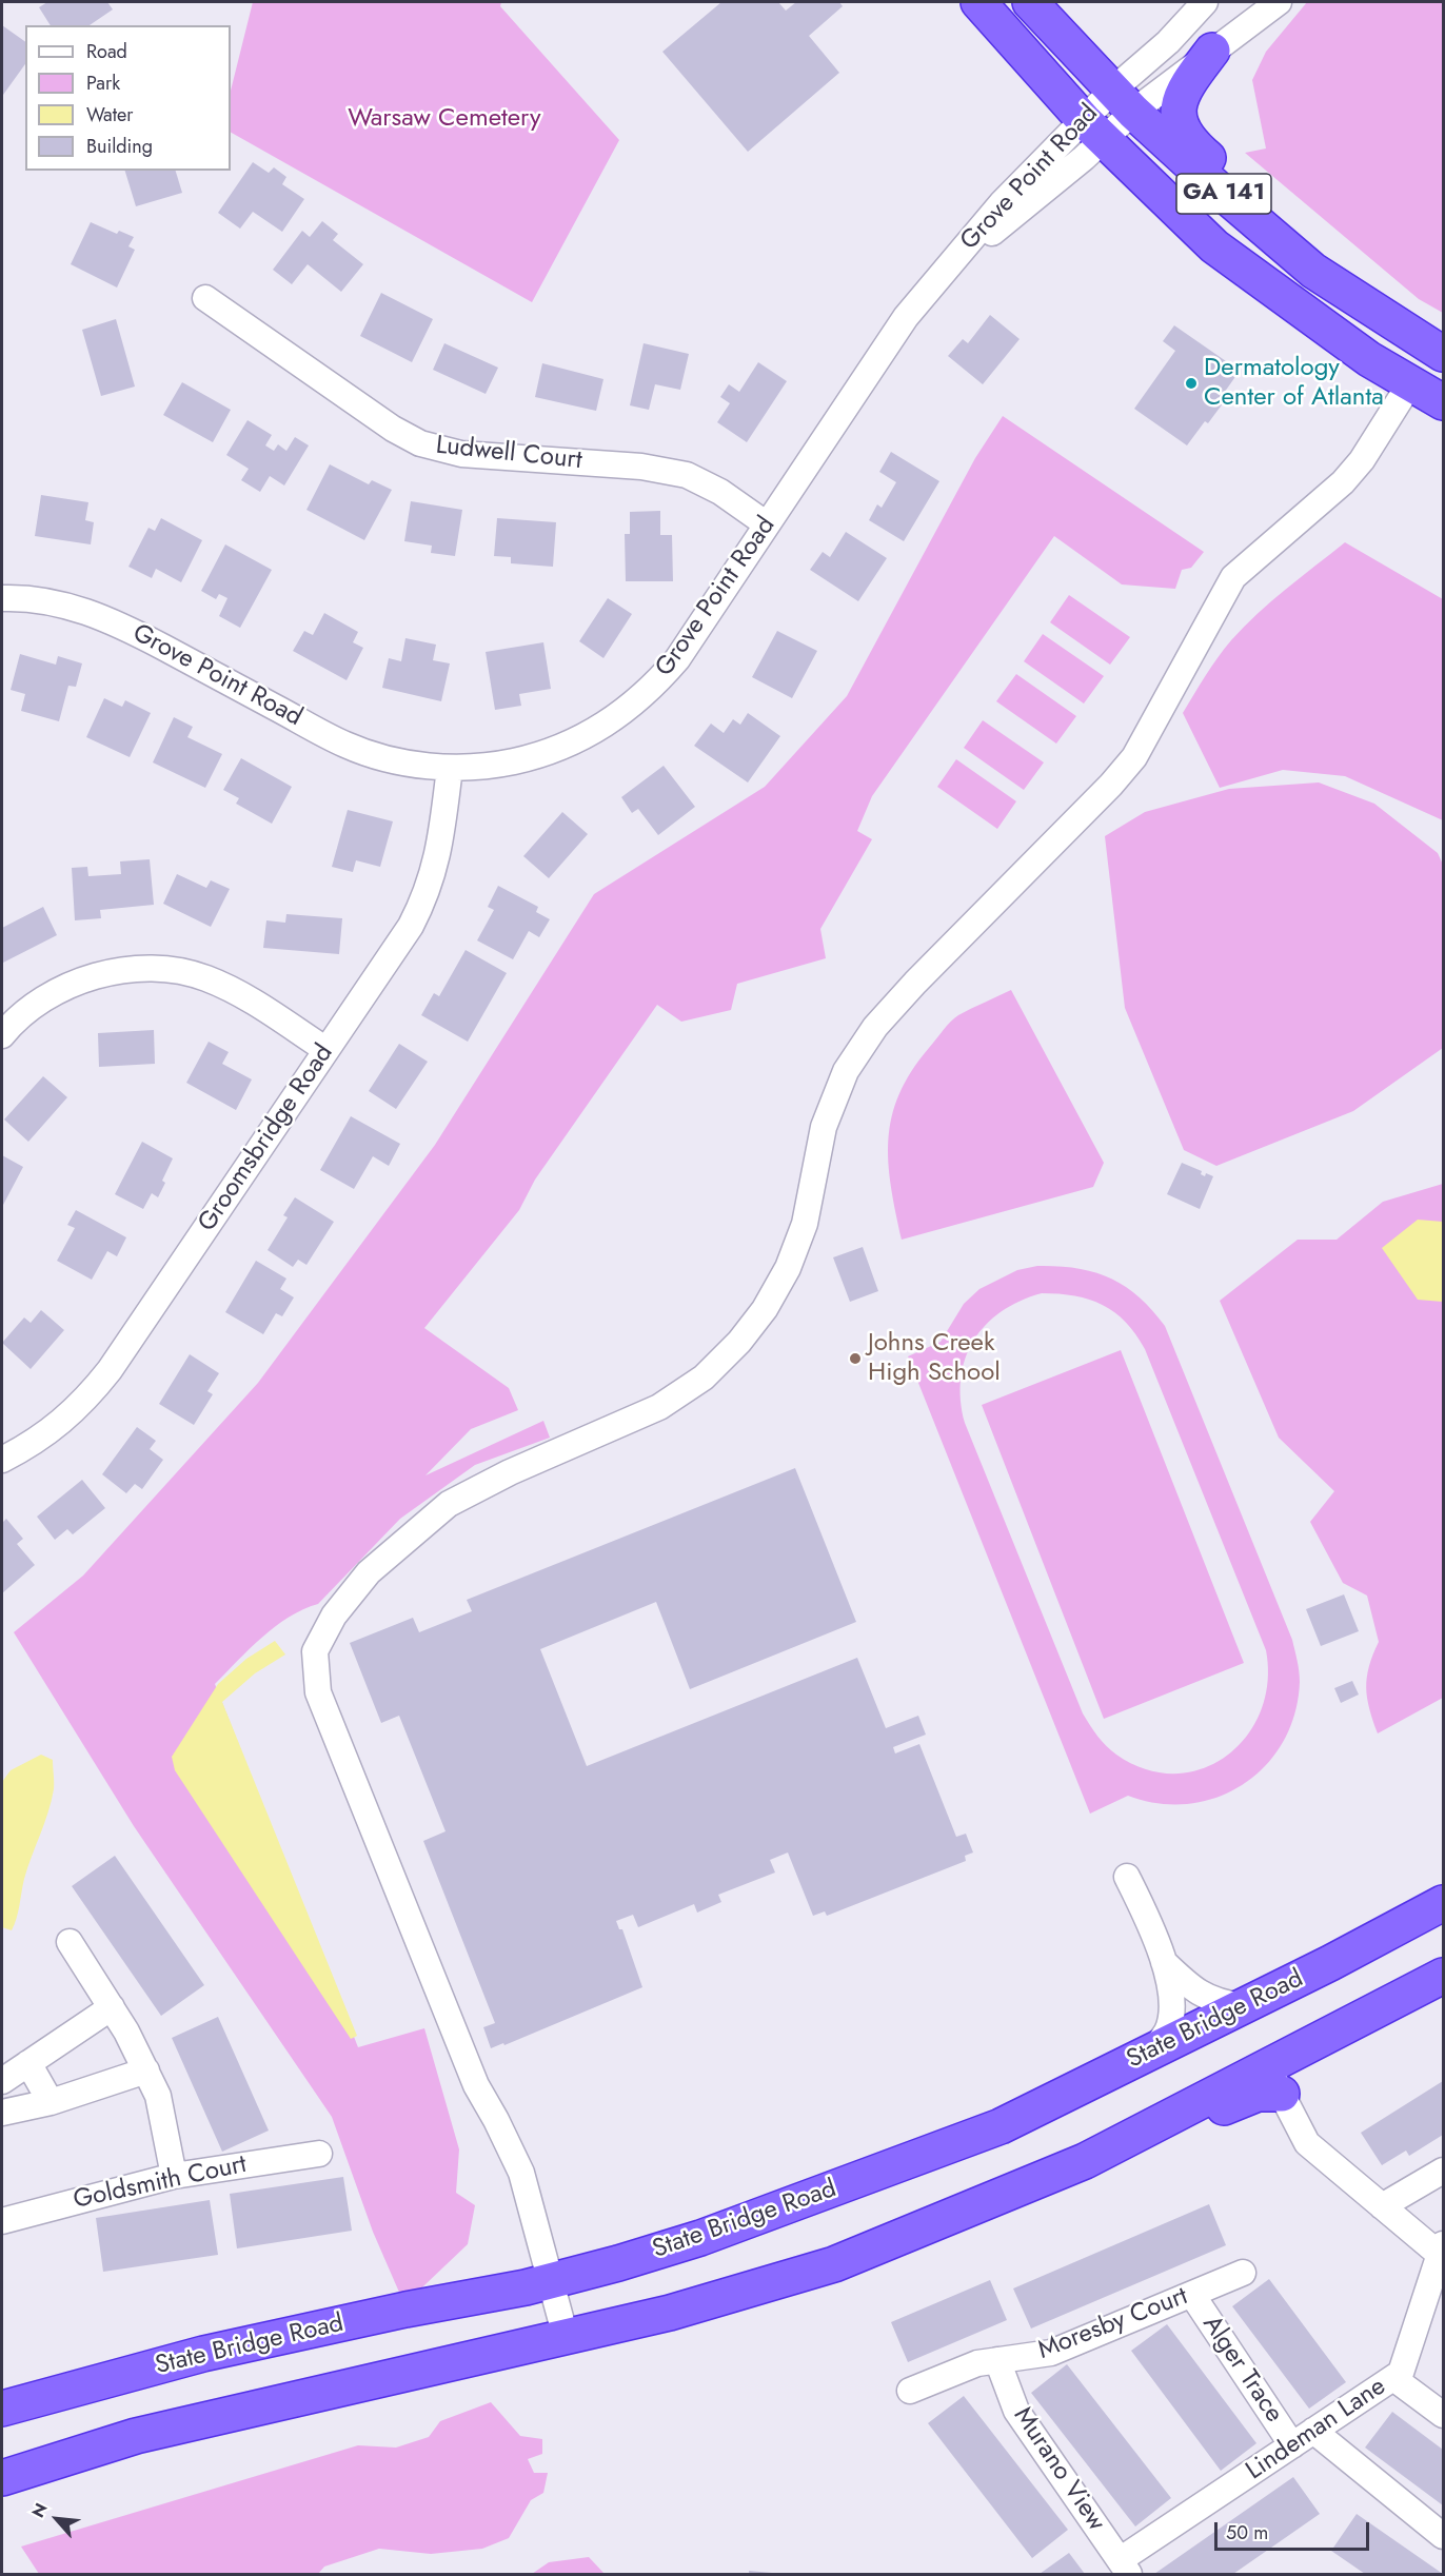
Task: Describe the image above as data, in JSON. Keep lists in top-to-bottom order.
{
  "streets": {
    "highway": ["GA 141", "State Bridge Road"],
    "street": [
      "Grove Point Road",
      "Ludwell Court",
      "Groomsbridge Road",
      "Goldsmith Court",
      "Moresby Court",
      "Alger Trace",
      "Lindeman Lane",
      "Murano View"
    ]
  },
  "crossings": [
    ["Grove Point Road", "GA 141"],
    ["Grove Point Road", "Ludwell Court"],
    ["Grove Point Road", "Groomsbridge Road"],
    ["Moresby Court", "Alger Trace"],
    ["Moresby Court", "Murano View"],
    ["Alger Trace", "Lindeman Lane"],
    ["Lindeman Lane", "Murano View"]
  ],
  "parks": ["Warsaw Cemetery"],
  "places": ["Dermatology Center of Atlanta", "Johns Creek High School"],
  "legend": [
    "Road",
    "Park",
    "Water",
    "Building"
  ],
  "scale_bar": "50 m",
  "north": "top left"
}
